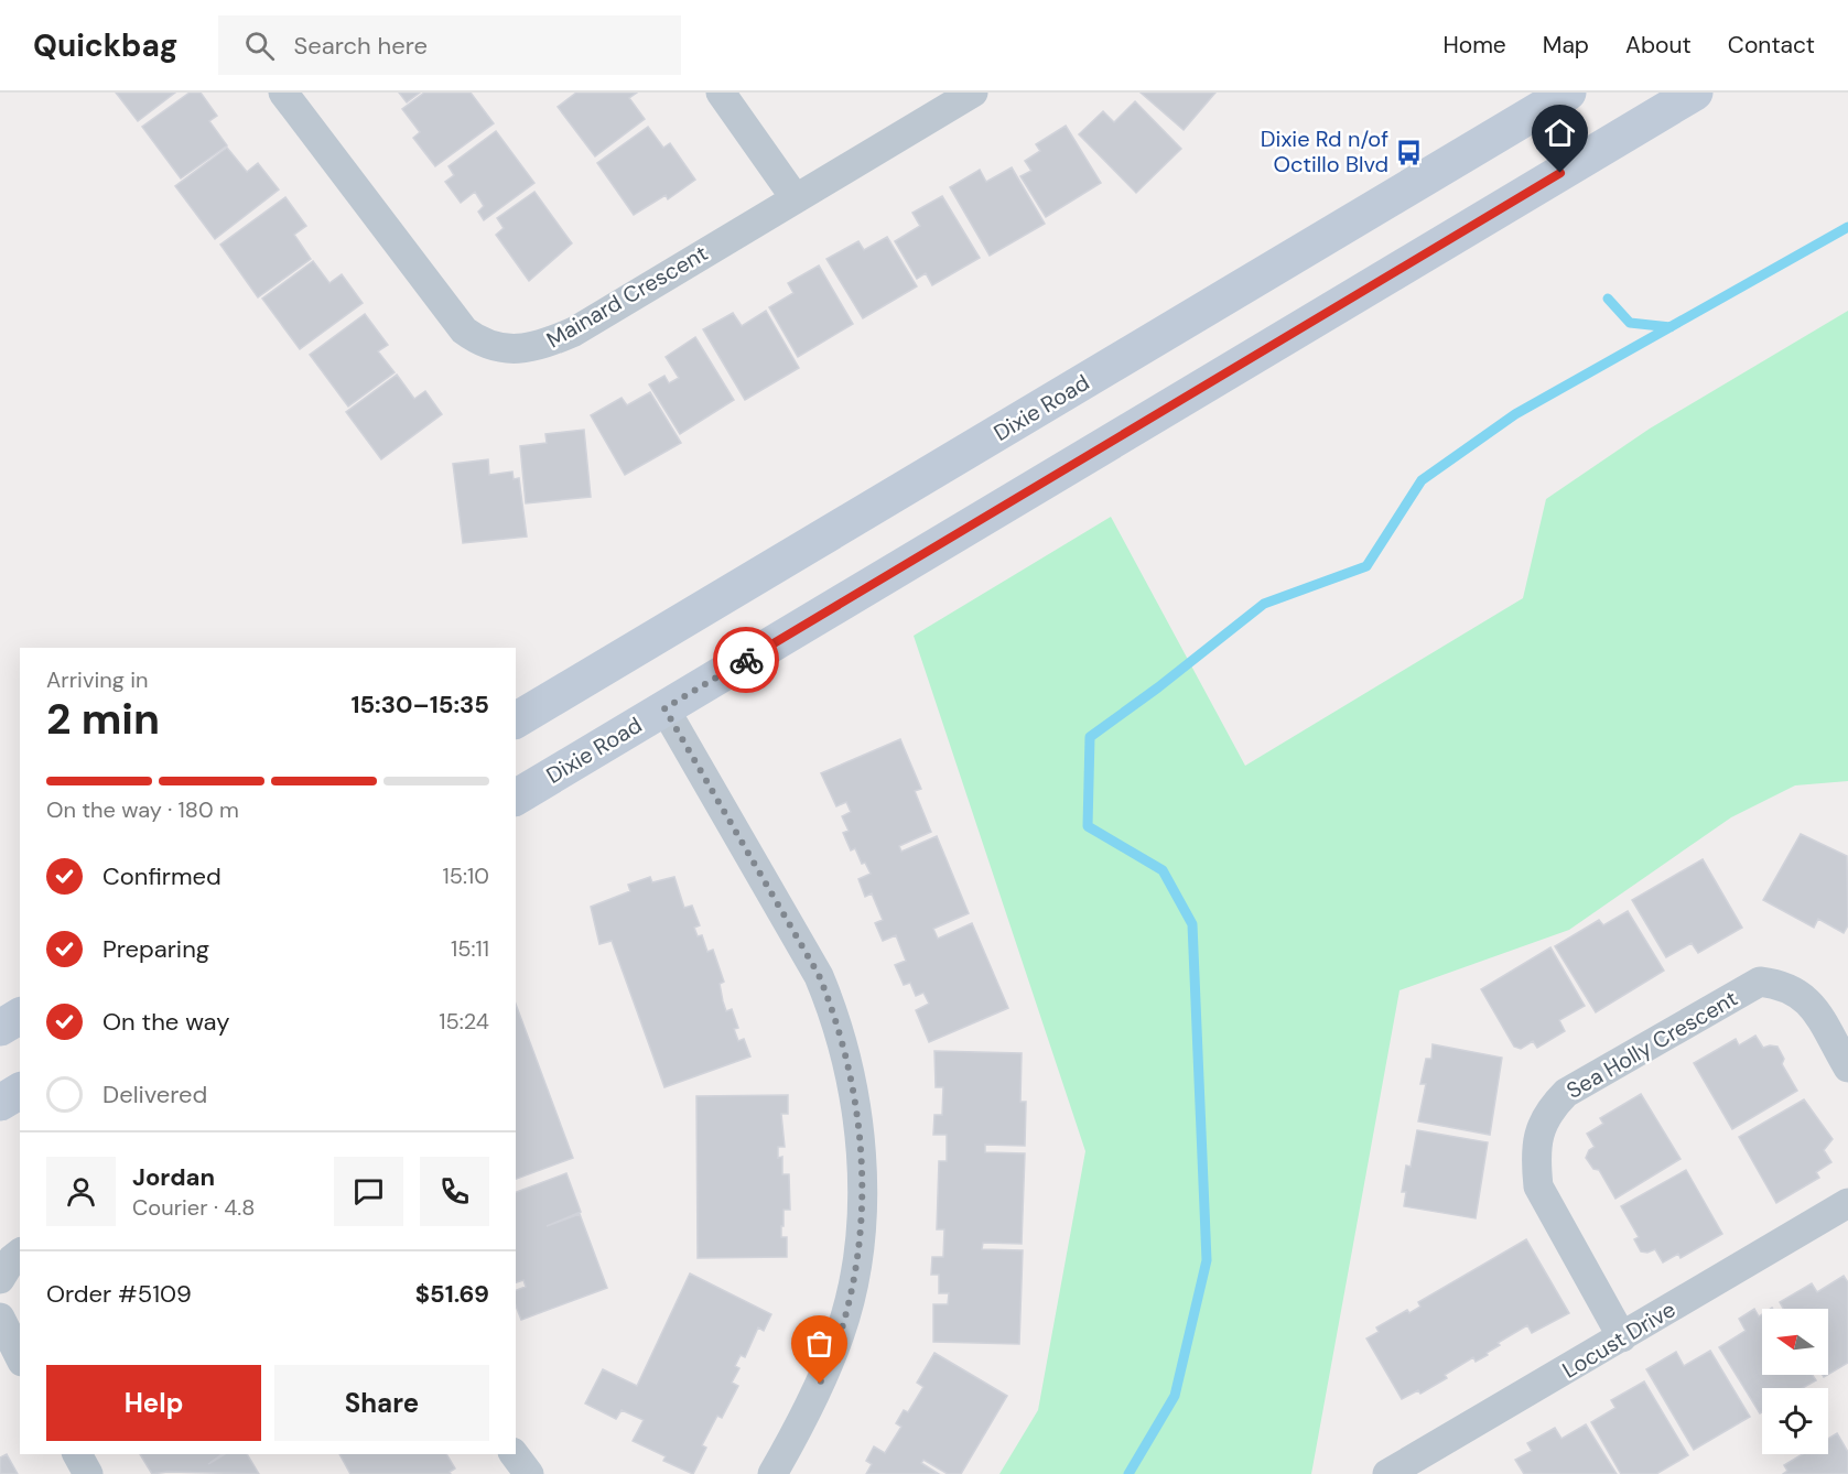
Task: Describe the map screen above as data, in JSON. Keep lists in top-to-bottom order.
{
  "streets": {
    "main road": ["Dixie Road"],
    "street": ["Mainard Crescent", "Sea Holly Crescent", "Locust Drive"]
  },
  "crossings": [
    ["Sea Holly Crescent", "Locust Drive"]
  ],
  "places": {
    "bus stop": ["Dixie Rd n/of Octillo Blvd"]
  },
  "north": "left",
  "page": {
    "header": "Quickbag",
    "search": "Search here",
    "nav": [
      "Home",
      "Map",
      "About",
      "Contact"
    ],
    "heading": ["2 min", "Arriving in", "15:30–15:35"],
    "panel": [
      "Jordan",
      "Courier · 4.8",
      "Order #5109",
      "$51.69"
    ],
    "bar": "On the way · 180 m",
    "list": [
      ["Confirmed", "15:10"],
      ["Preparing", "15:11"],
      ["On the way", "15:24"],
      "Delivered"
    ],
    "buttons": ["Help", "Share"]
  }
}
